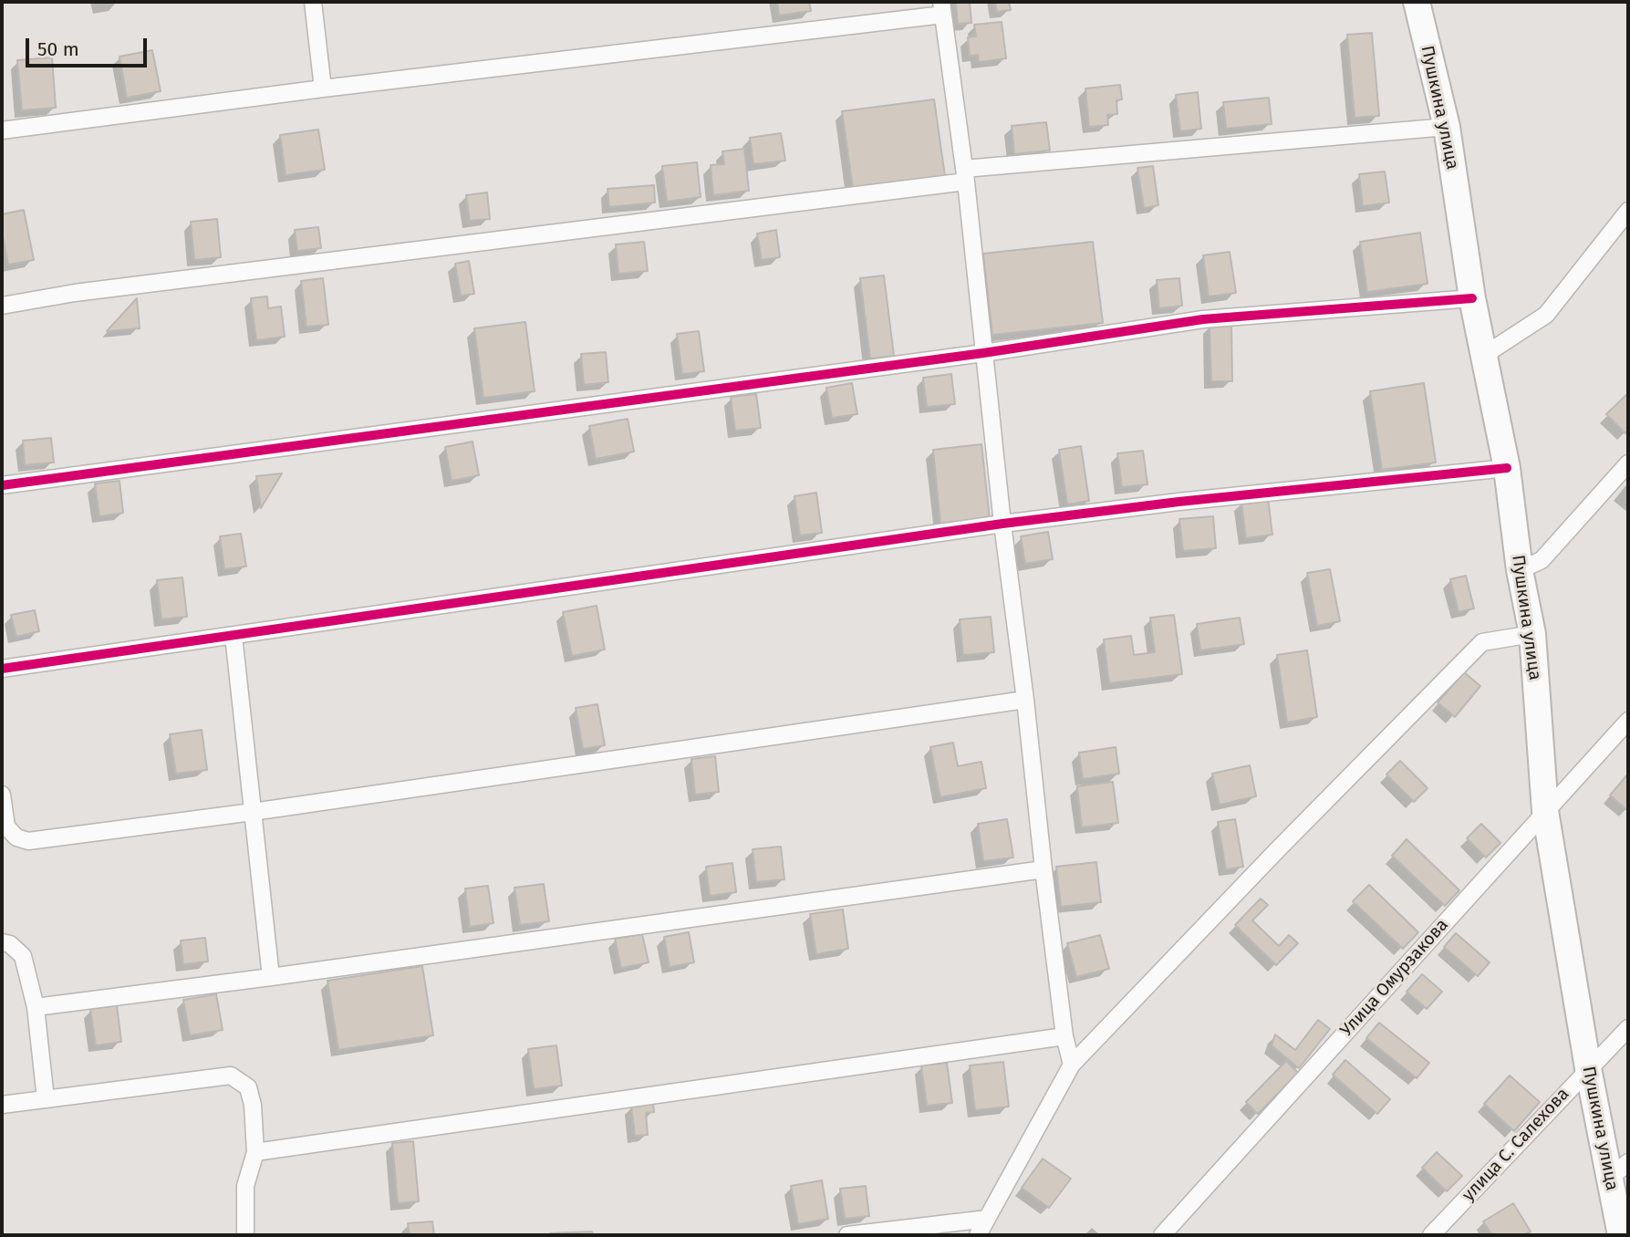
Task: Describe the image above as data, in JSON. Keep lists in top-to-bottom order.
{
  "streets": {
    "highway": ["Пушкина улица"],
    "street": ["Улица Омурзакова", "улица С. Салехова"]
  },
  "crossings": [
    ["Пушкина улица", "Улица Омурзакова"],
    ["Пушкина улица", "улица С. Салехова"]
  ],
  "scale_bar": "50 m"
}
